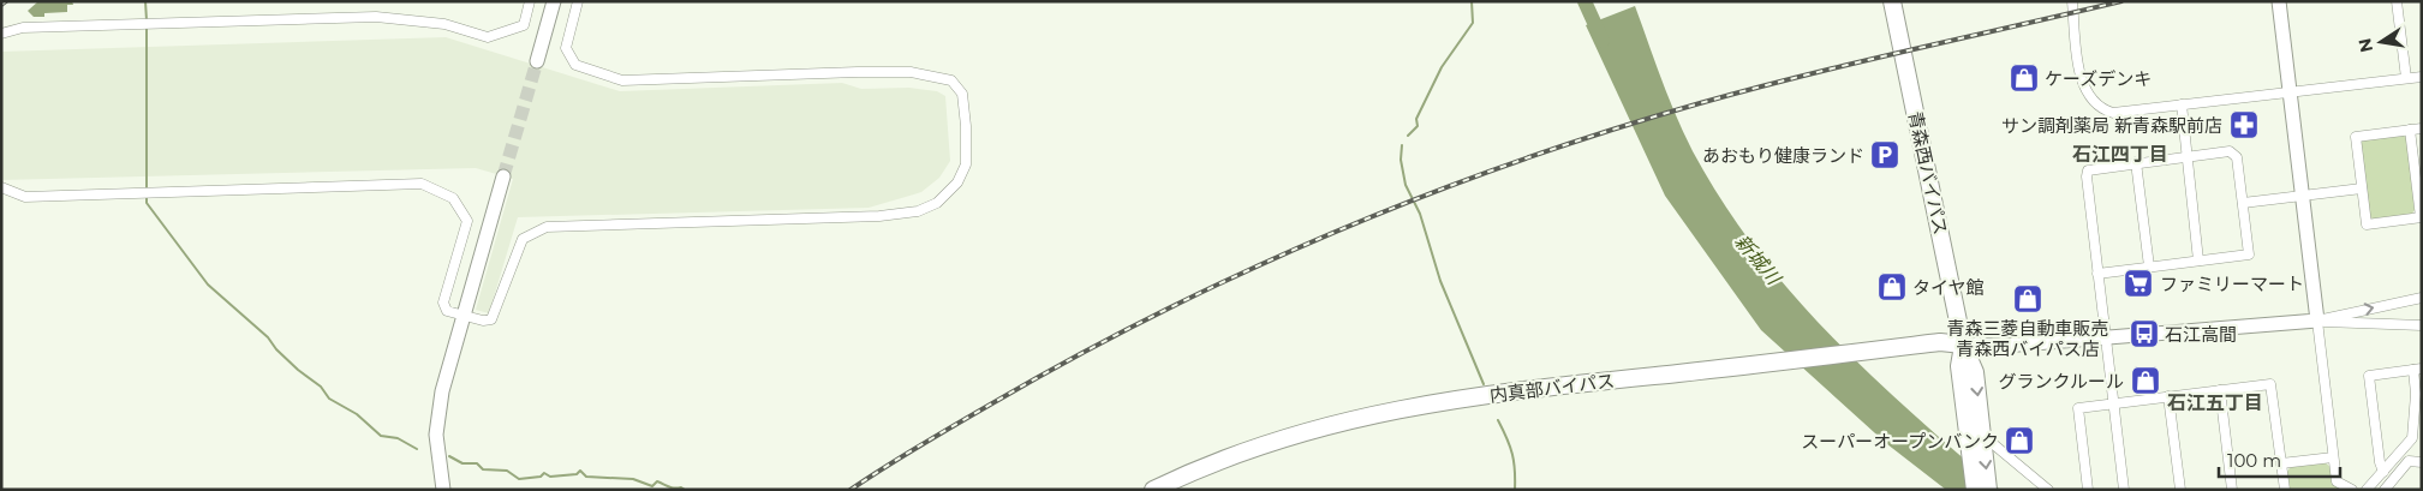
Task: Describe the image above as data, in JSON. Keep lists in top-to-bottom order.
{
  "streets": {
    "highway": ["青森西バイパス", "内真部バイパス"]
  },
  "crossings": [
    ["青森西バイパス", "内真部バイパス"]
  ],
  "districts": ["石江四丁目", "石江五丁目"],
  "water": ["新城川"],
  "places": {
    "shop": [
      "ケーズデンキ",
      "タイヤ館",
      "青森三菱自動車販売 青森西バイパス店",
      "グランクルール",
      "スーパーオープンバンク"
    ],
    "pharmacy": ["サン調剤薬局 新青森駅前店"],
    "parking": ["あおもり健康ランド"],
    "supermarket": ["ファミリーマート"],
    "bus stop": ["石江高間"]
  },
  "scale_bar": "100 m",
  "north": "left"
}
